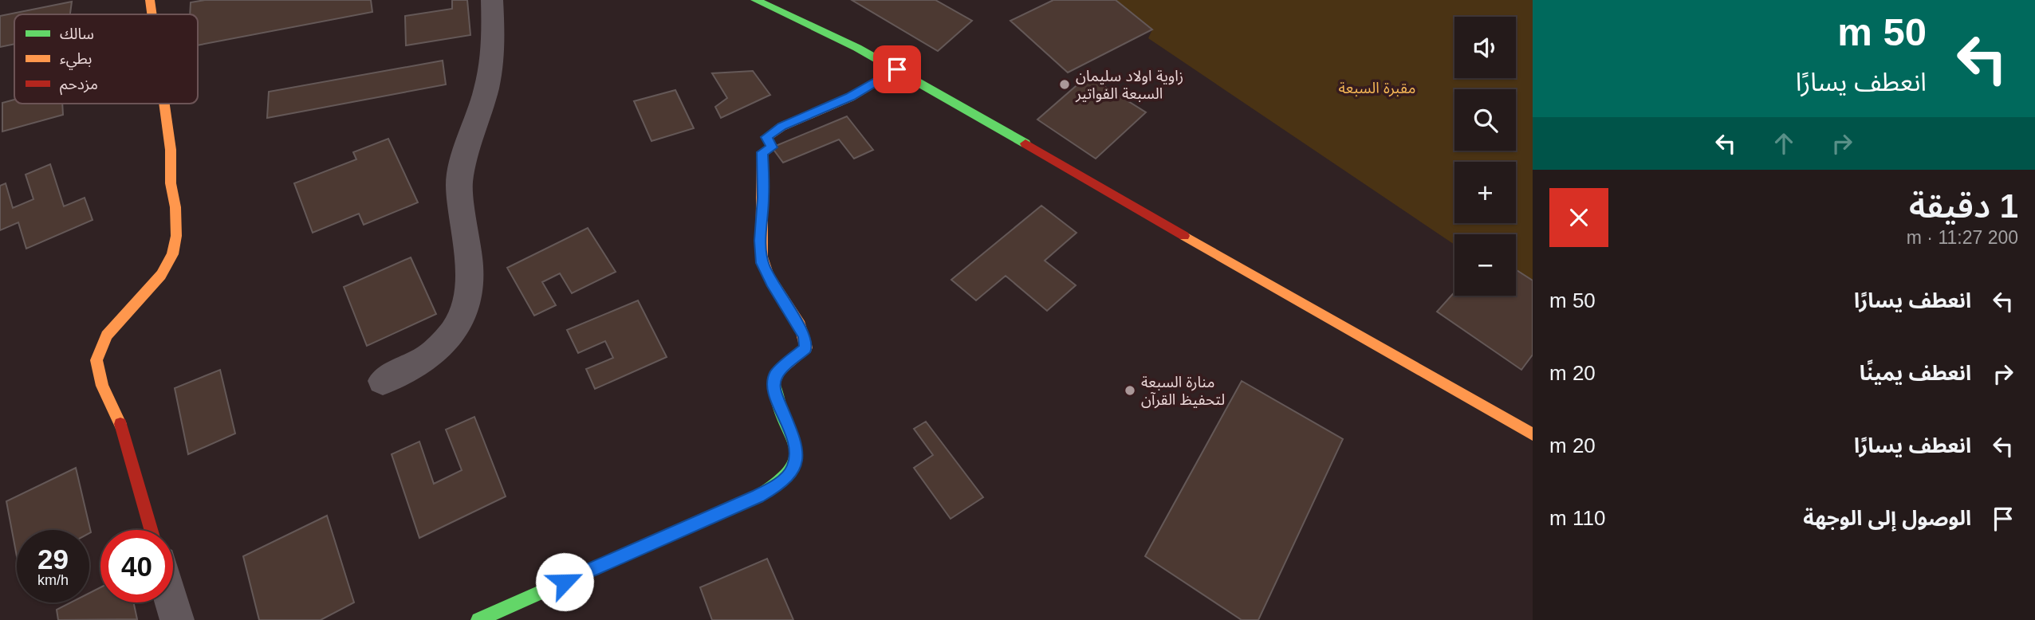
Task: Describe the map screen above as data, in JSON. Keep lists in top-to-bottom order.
{
  "parks": ["مقبرة السبعة"],
  "places": ["زاوية اولاد سليمان السبعة الفواتير", "منارة السبعة لتحفيظ القرآن"],
  "legend": ["سالك", "بطيء", "مزدحم"],
  "page": {
    "turn": ["50 m", "انعطف يسارًا"],
    "map_buttons": ["+", "−"],
    "heading": ["1 دقيقة", "200 m · 11:27"],
    "list": [
      {
        "name": "انعطف يسارًا",
        "value": "50 m"
      },
      {
        "name": "انعطف يمينًا",
        "value": "20 m"
      },
      {
        "name": "انعطف يسارًا",
        "value": "20 m"
      },
      {
        "name": "الوصول إلى الوجهة",
        "value": "110 m"
      }
    ],
    "speed": "29 km/h",
    "limit": "40"
  }
}
